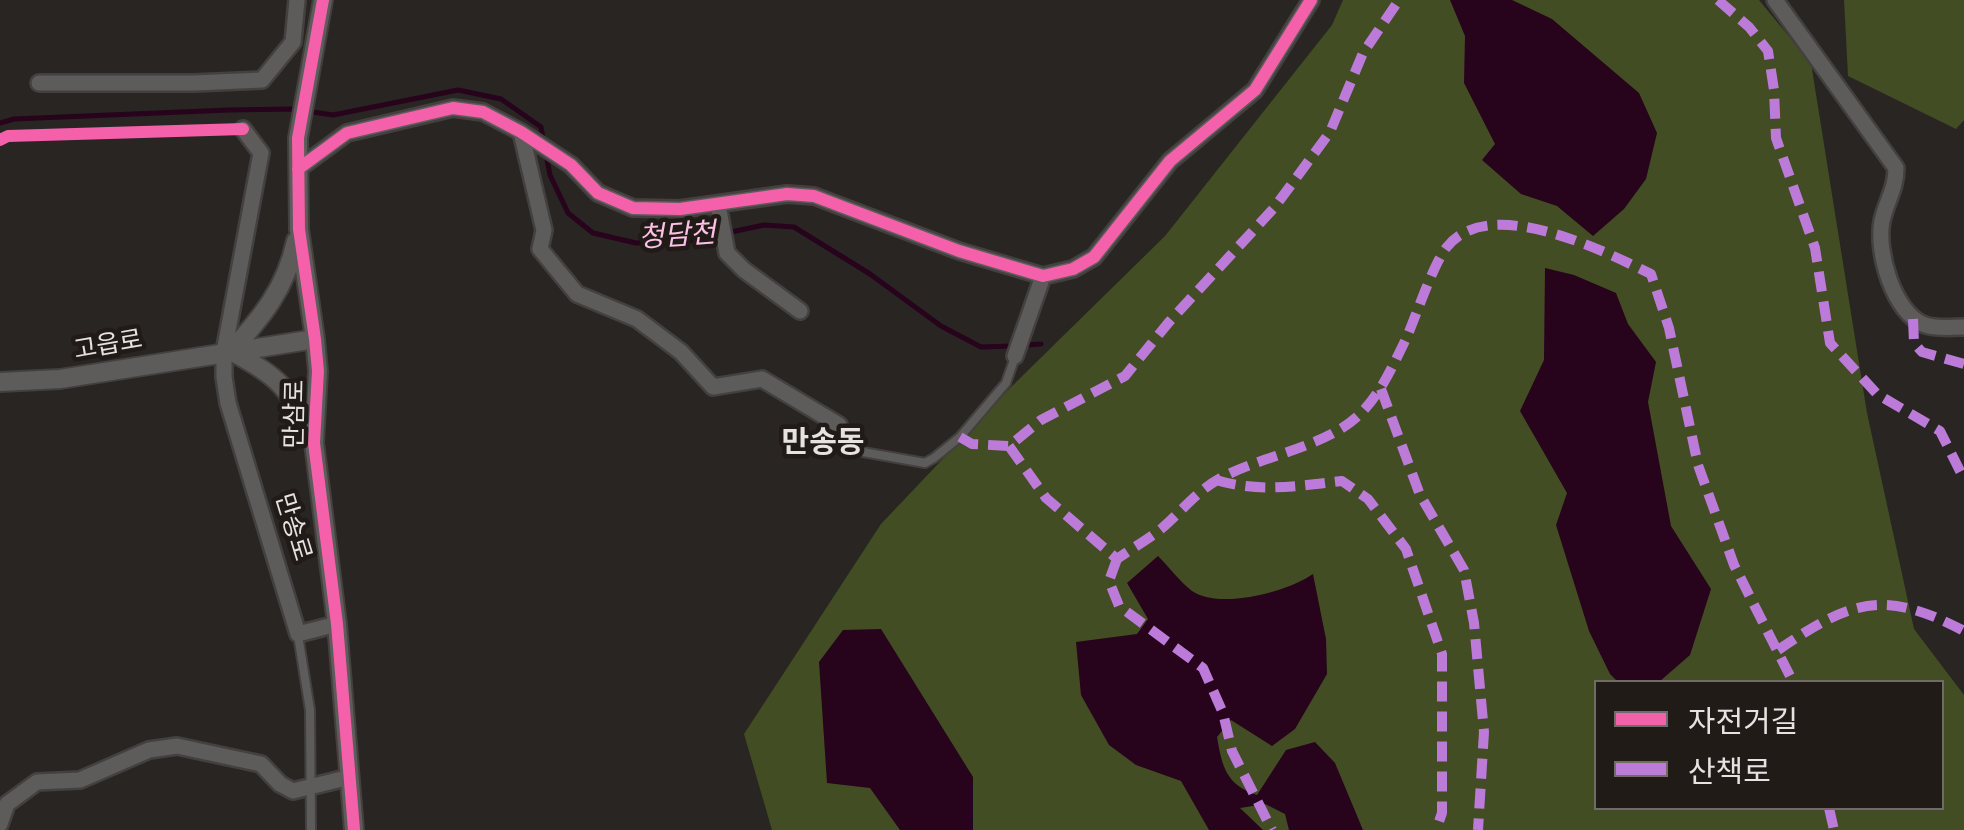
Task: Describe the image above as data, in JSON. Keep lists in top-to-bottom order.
{
  "streets": {
    "street": ["고읍로", "만삼로", "만송로"]
  },
  "crossings": [
    ["고읍로", "만삼로"],
    ["고읍로", "만송로"]
  ],
  "districts": ["만송동"],
  "water": ["청담천"],
  "legend": ["자전거길", "산책로"]
}
